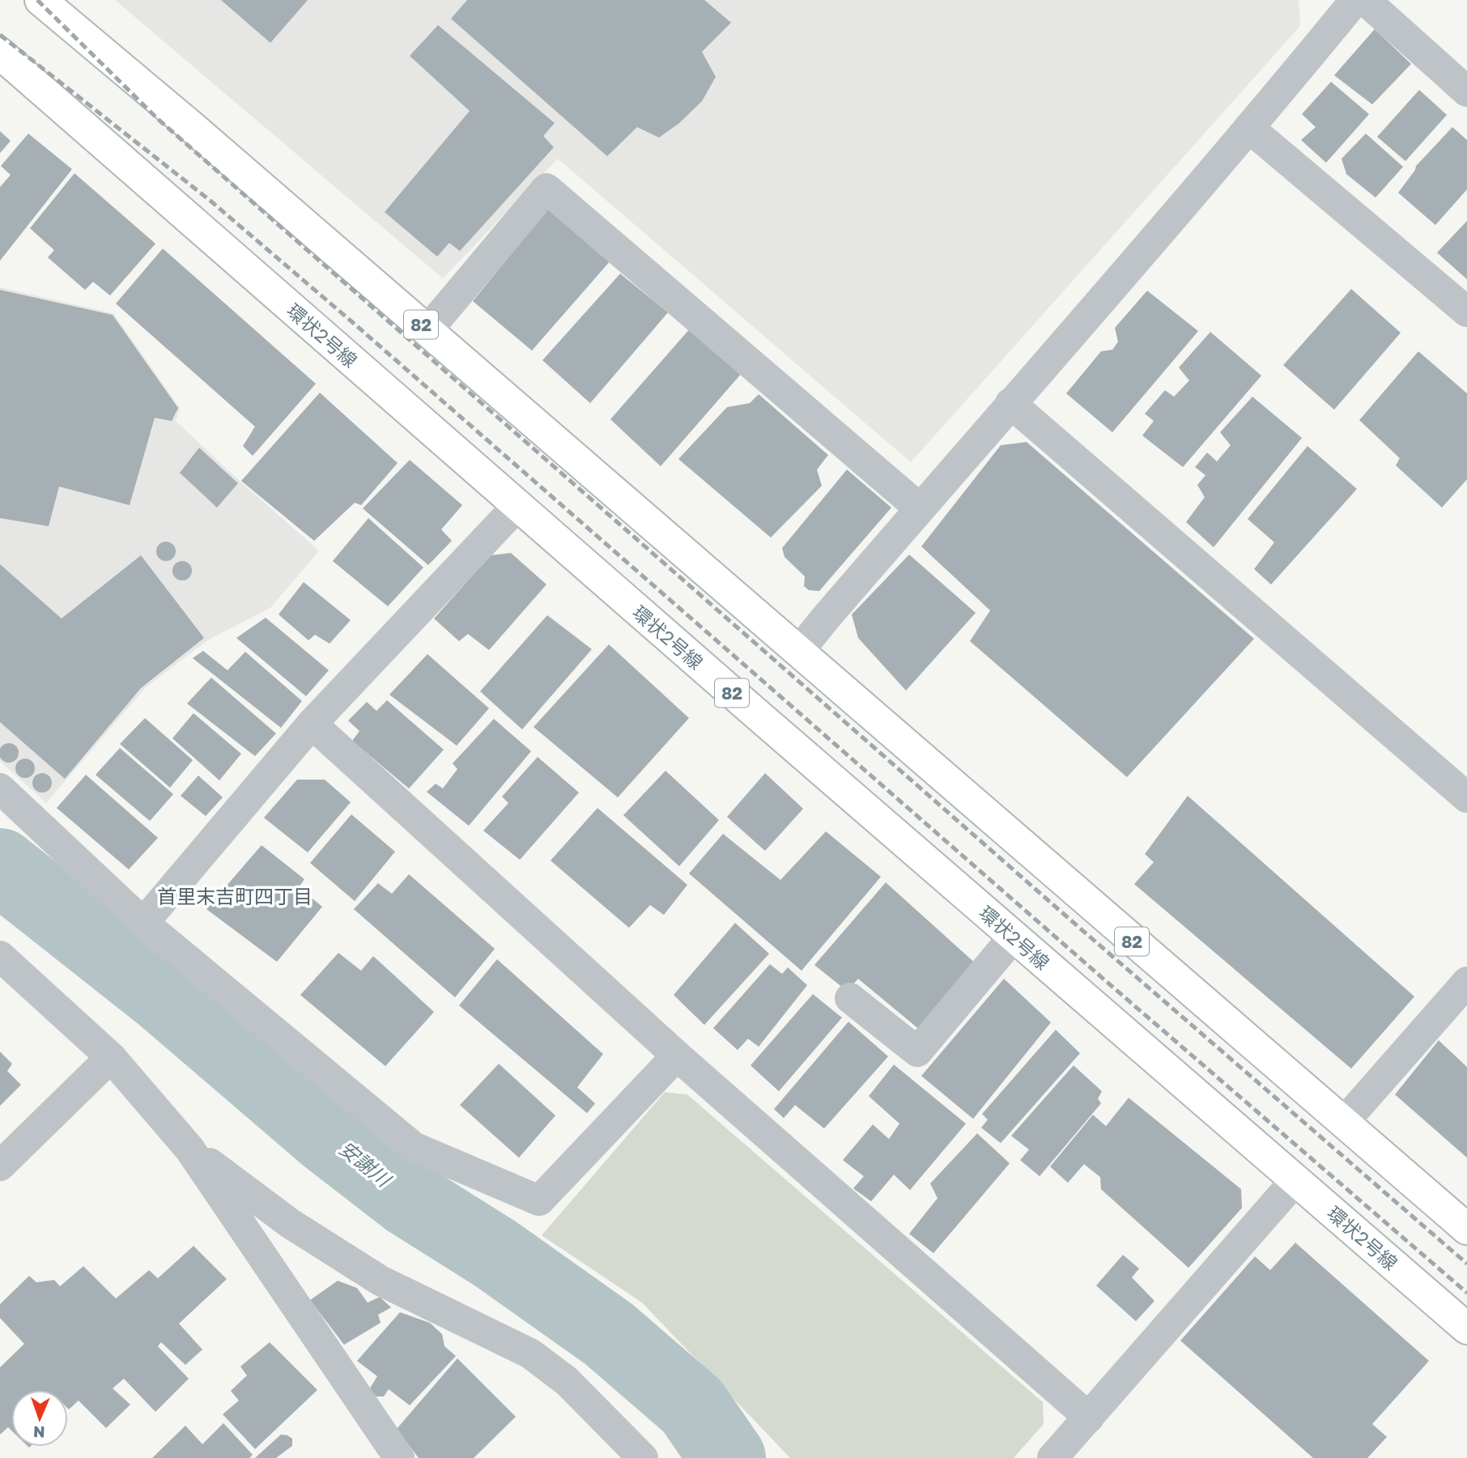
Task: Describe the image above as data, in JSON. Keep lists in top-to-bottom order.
{
  "streets": {
    "main road": ["82", "環状2号線"]
  },
  "districts": ["首里末吉町四丁目"],
  "water": ["安謝川"],
  "north": "bottom"
}
